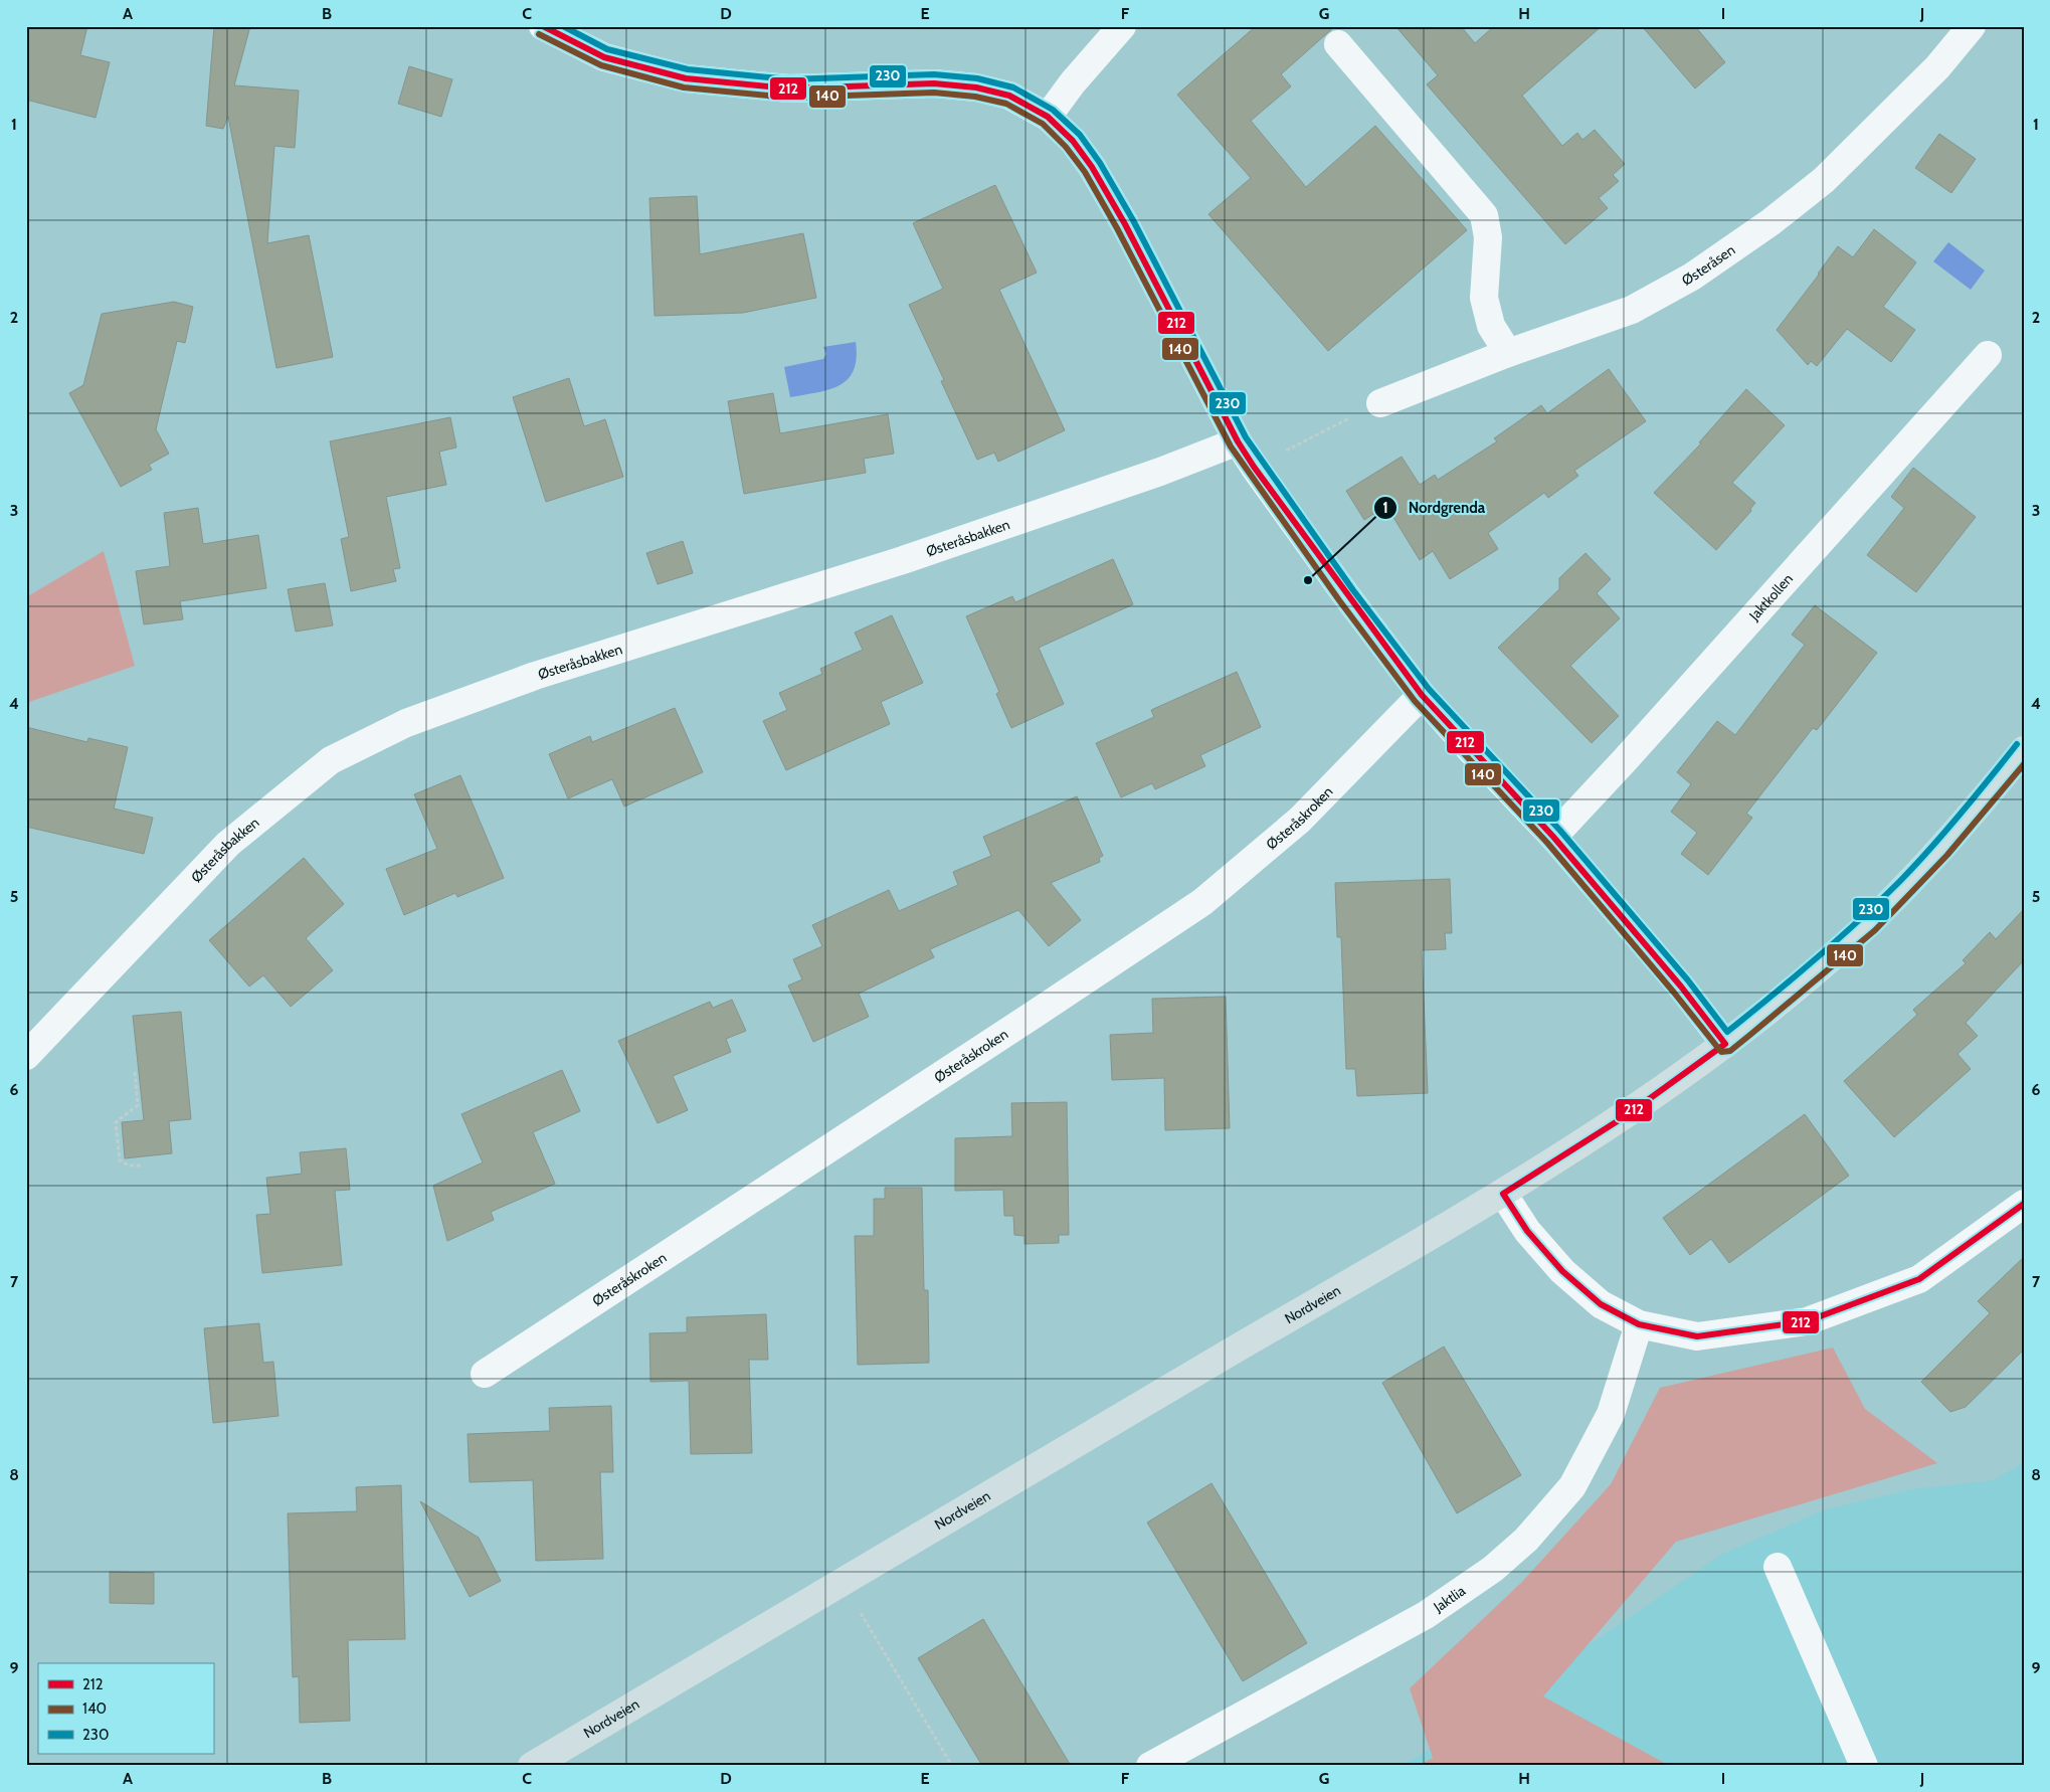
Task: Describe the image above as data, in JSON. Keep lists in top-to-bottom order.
{
  "streets": {
    "main road": ["Nordveien"],
    "street": [
      "Østeråsen",
      "Østeråsbakken",
      "Jaktkollen",
      "Østeråskroken",
      "Jaktlia"
    ]
  },
  "places": ["Nordgrenda"],
  "lines": ["transit line 212", "transit line 230", "transit line 140"],
  "legend": ["212", "140", "230"],
  "grid": {
    "columns": [
      "A",
      "B",
      "C",
      "D",
      "E",
      "F",
      "G",
      "H",
      "I",
      "J"
    ],
    "rows": [
      "1",
      "2",
      "3",
      "4",
      "5",
      "6",
      "7",
      "8",
      "9"
    ]
  }
}
